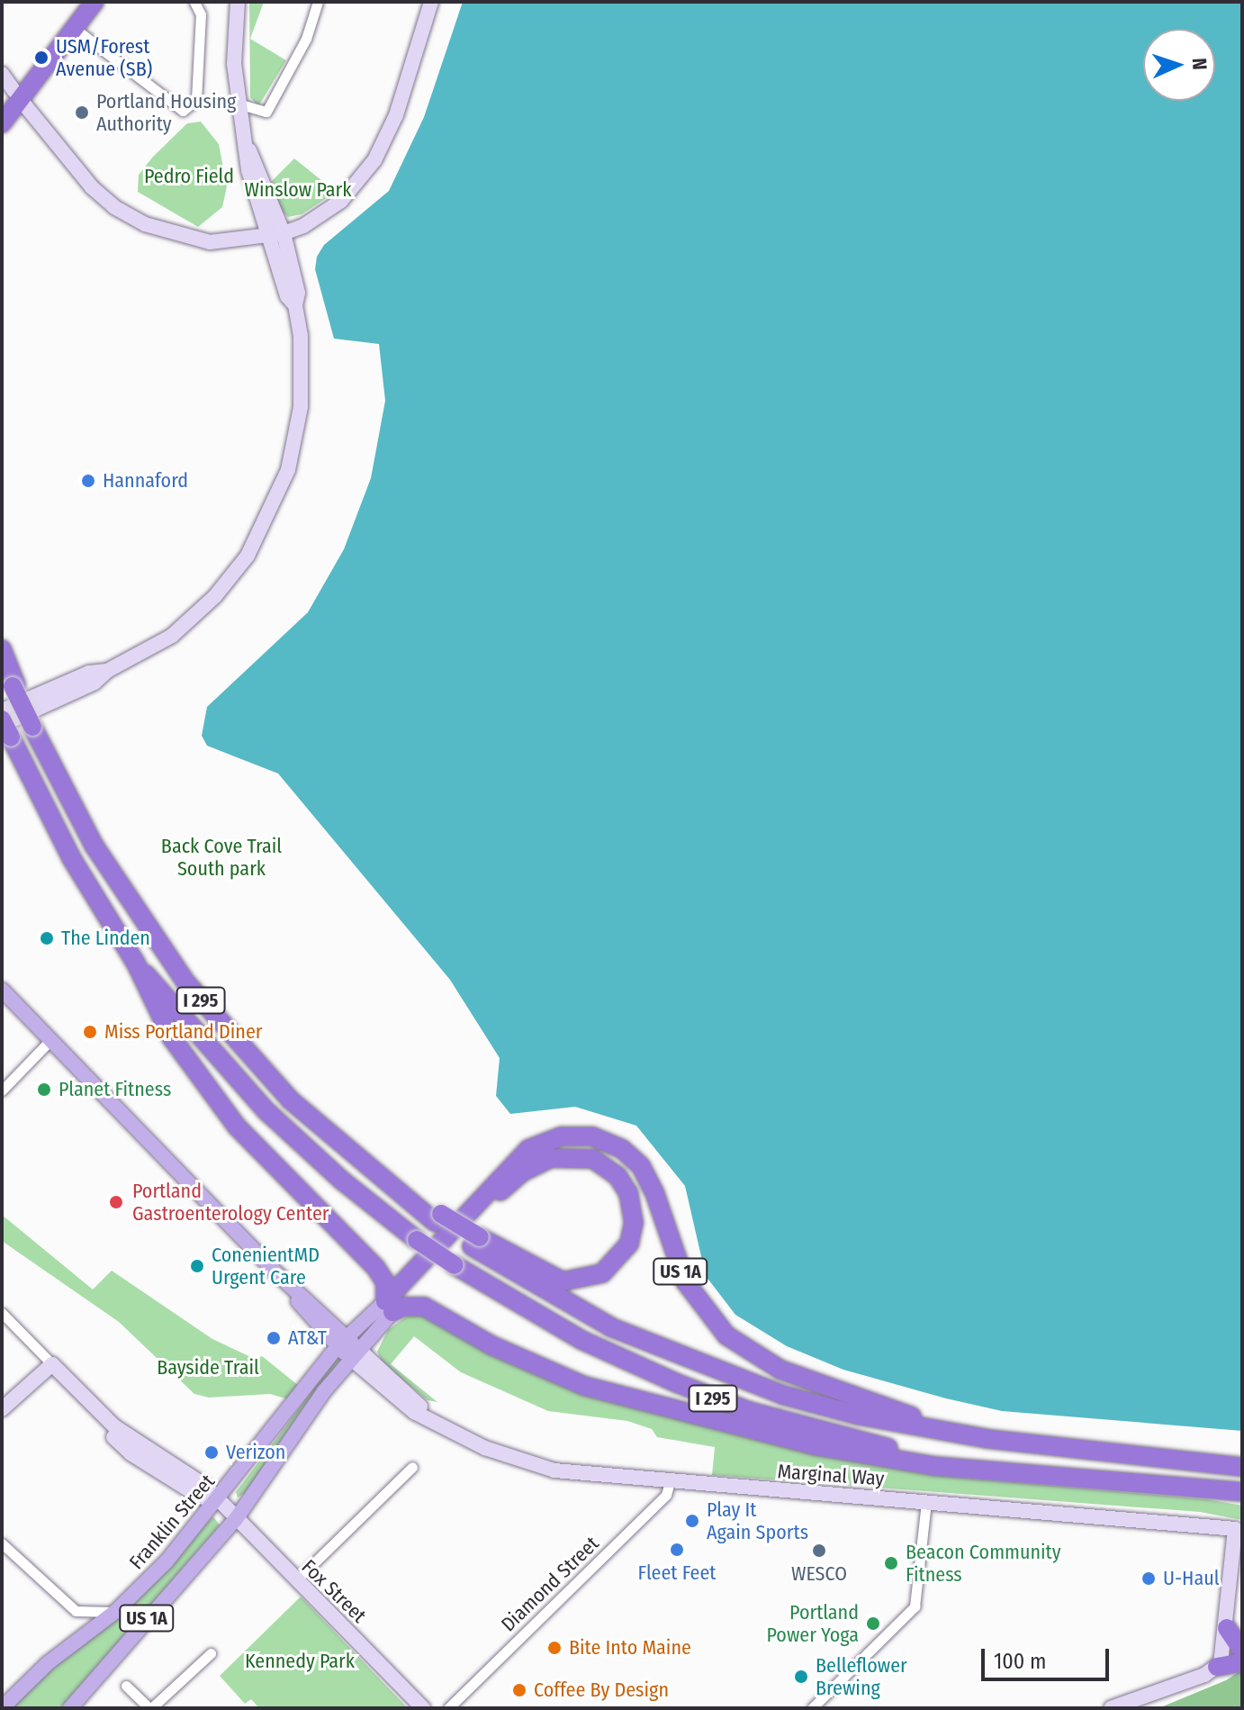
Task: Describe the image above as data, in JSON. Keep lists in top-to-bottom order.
{
  "streets": {
    "highway": ["I 295", "US 1A"],
    "main road": ["Marginal Way", "Franklin Street"],
    "street": ["Diamond Street", "Fox Street"]
  },
  "crossings": [
    ["I 295", "US 1A"],
    ["US 1A", "Marginal Way"],
    ["US 1A", "Franklin Street"],
    ["US 1A", "Fox Street"],
    ["Marginal Way", "Franklin Street"],
    ["Marginal Way", "Diamond Street"],
    ["Franklin Street", "Fox Street"]
  ],
  "parks": [
    "Pedro Field",
    "Winslow Park",
    "Back Cove Trail South park",
    "Bayside Trail",
    "Kennedy Park"
  ],
  "places": [
    "USM/Forest Avenue (SB)",
    "Portland Housing Authority",
    "Hannaford",
    "The Linden",
    "Miss Portland Diner",
    "Planet Fitness",
    "Portland Gastroenterology Center",
    "ConenientMD Urgent Care",
    "AT&T",
    "Verizon",
    "Play It Again Sports",
    "Fleet Feet",
    "WESCO",
    "Beacon Community Fitness",
    "U-Haul",
    "Portland Power Yoga",
    "Bite Into Maine",
    "Belleflower Brewing",
    "Coffee By Design"
  ],
  "scale_bar": "100 m",
  "north": "right"
}
